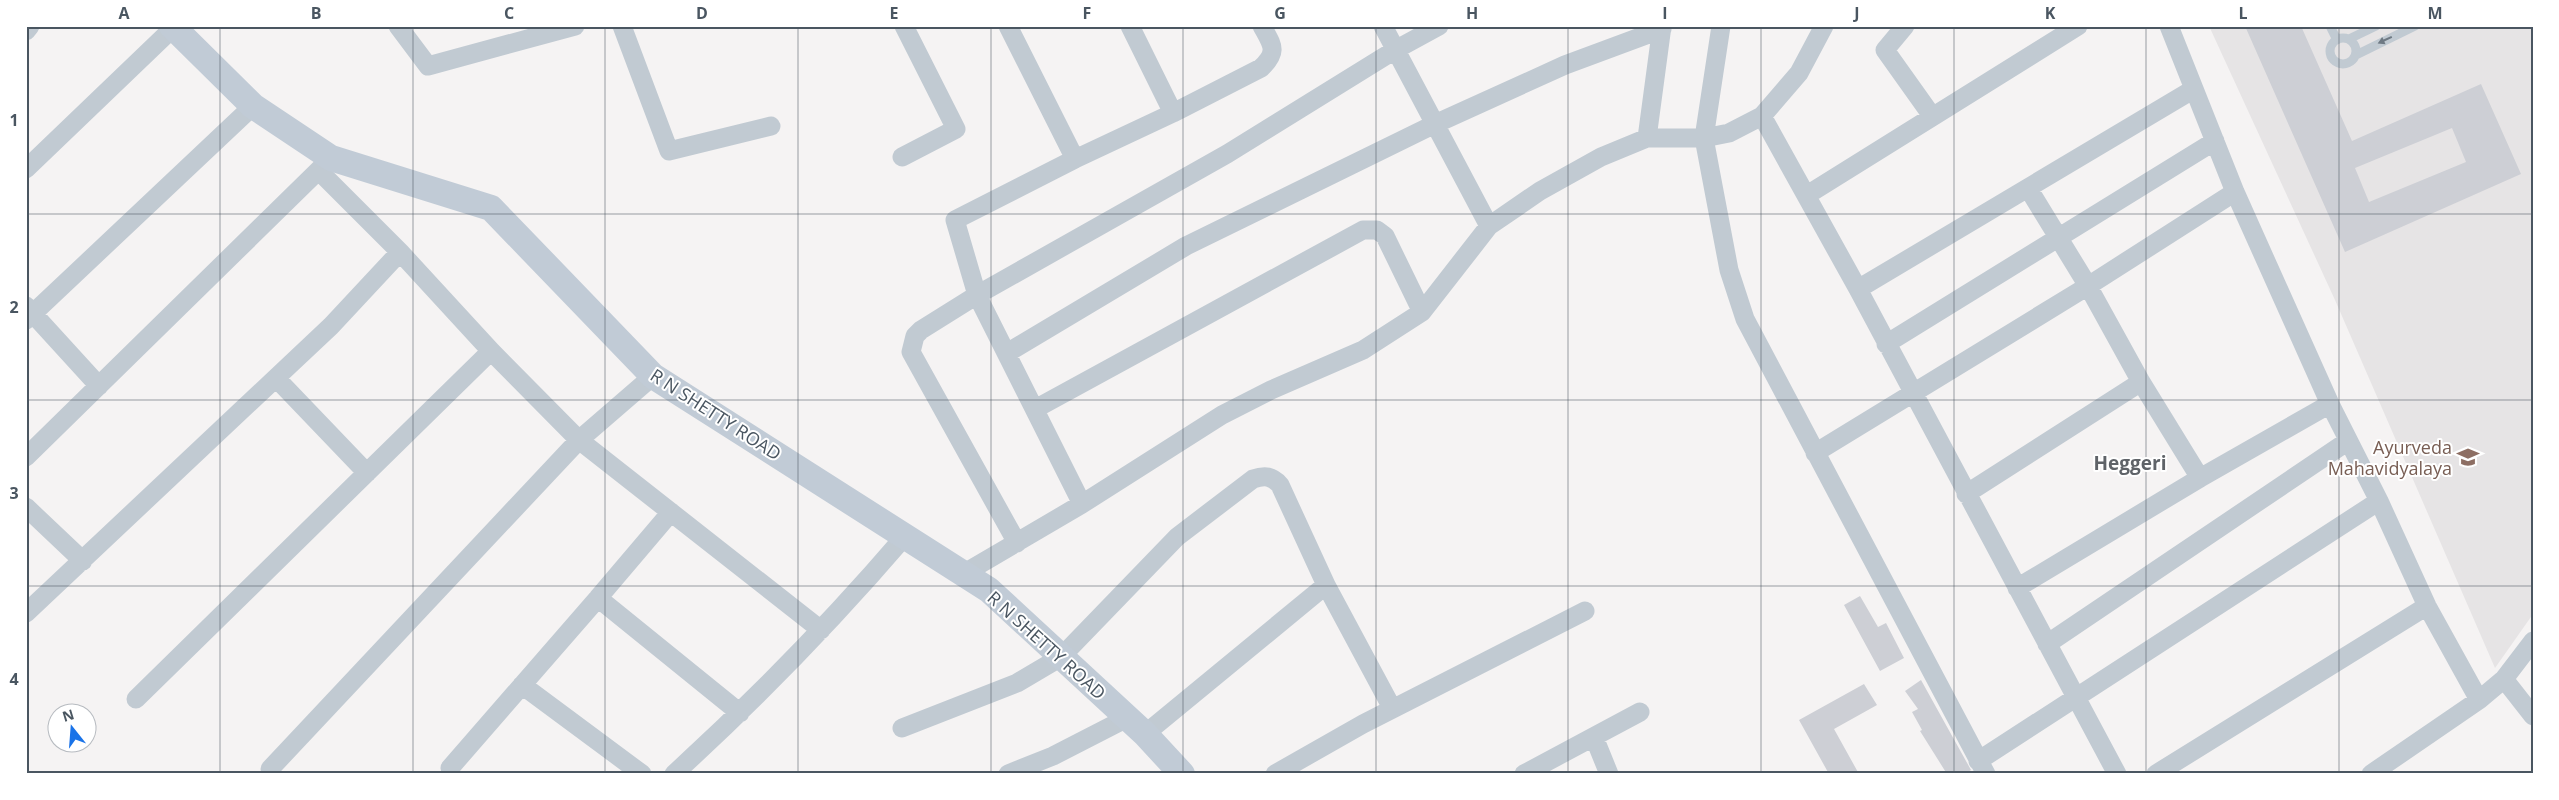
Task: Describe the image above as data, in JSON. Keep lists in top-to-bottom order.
{
  "streets": {
    "street": ["R N SHETTY ROAD"]
  },
  "districts": ["Heggeri"],
  "places": {
    "school or university": ["Ayurveda Mahavidyalaya"]
  },
  "north": "top",
  "grid": {
    "columns": [
      "A",
      "B",
      "C",
      "D",
      "E",
      "F",
      "G",
      "H",
      "I",
      "J",
      "K",
      "L",
      "M"
    ],
    "rows": [
      "1",
      "2",
      "3",
      "4"
    ]
  }
}
